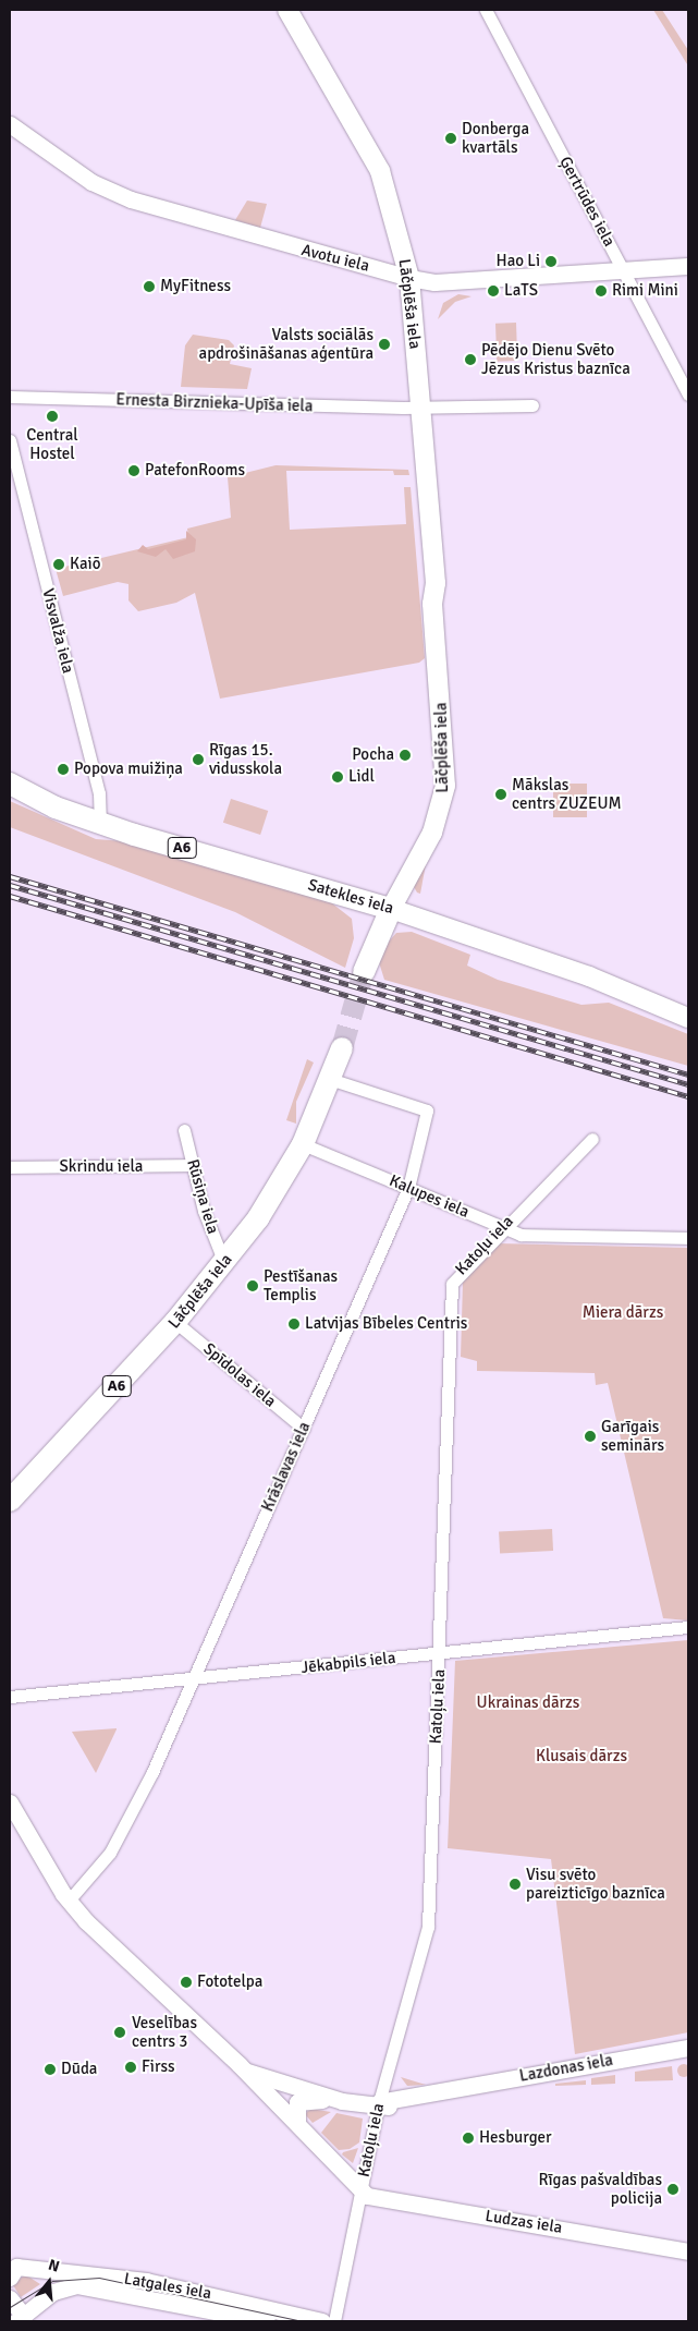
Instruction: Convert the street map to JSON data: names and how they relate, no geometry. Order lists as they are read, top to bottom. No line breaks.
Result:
{"streets":{"highway":["Lāčplēša iela","A6","Satekles iela"],"street":["Ģertrūdes iela","Avotu iela","Ernesta Birznieka-Upīša iela","Visvalža iela","Skrindu iela","Rūsiņa iela","Kalupes iela","Katoļu iela","Spīdolas iela","Krāslavas iela","Jēkabpils iela","Lazdonas iela","Ludzas iela","Latgales iela"]},"crossings":[["Ģertrūdes iela","Avotu iela"],["Avotu iela","Lāčplēša iela"],["Lāčplēša iela","Ernesta Birznieka-Upīša iela"],["Lāčplēša iela","Satekles iela"],["Lāčplēša iela","Rūsiņa iela"],["Lāčplēša iela","Kalupes iela"],["Lāčplēša iela","Spīdolas iela"],["Lāčplēša iela","Krāslavas iela"],["Visvalža iela","Satekles iela"],["Skrindu iela","Rūsiņa iela"],["Kalupes iela","Katoļu iela"],["Kalupes iela","Krāslavas iela"],["Katoļu iela","Jēkabpils iela"],["Katoļu iela","Lazdonas iela"],["Katoļu iela","Ludzas iela"],["Spīdolas iela","Krāslavas iela"],["Krāslavas iela","Jēkabpils iela"]],"parks":["Miera dārzs","Ukrainas dārzs","Klusais dārzs"],"places":["Donberga kvartāls","Hao Li","MyFitness","LaTS","Rimi Mini","Valsts sociālās apdrošināšanas aģentūra","Pēdējo Dienu Svēto Jēzus Kristus baznīca","Central Hostel","PatefonRooms","Kaiō","Pocha","Rīgas 15. vidusskola","Popova muižiņa","Lidl","Mākslas centrs ZUZEUM","Pestīšanas Templis","Latvijas Bībeles Centris","Garīgais seminārs","Visu svēto pareizticīgo baznīca","Fototelpa","Veselības centrs 3","Firss","Dūda","Hesburger","Rīgas pašvaldības policija"],"north":"top"}
